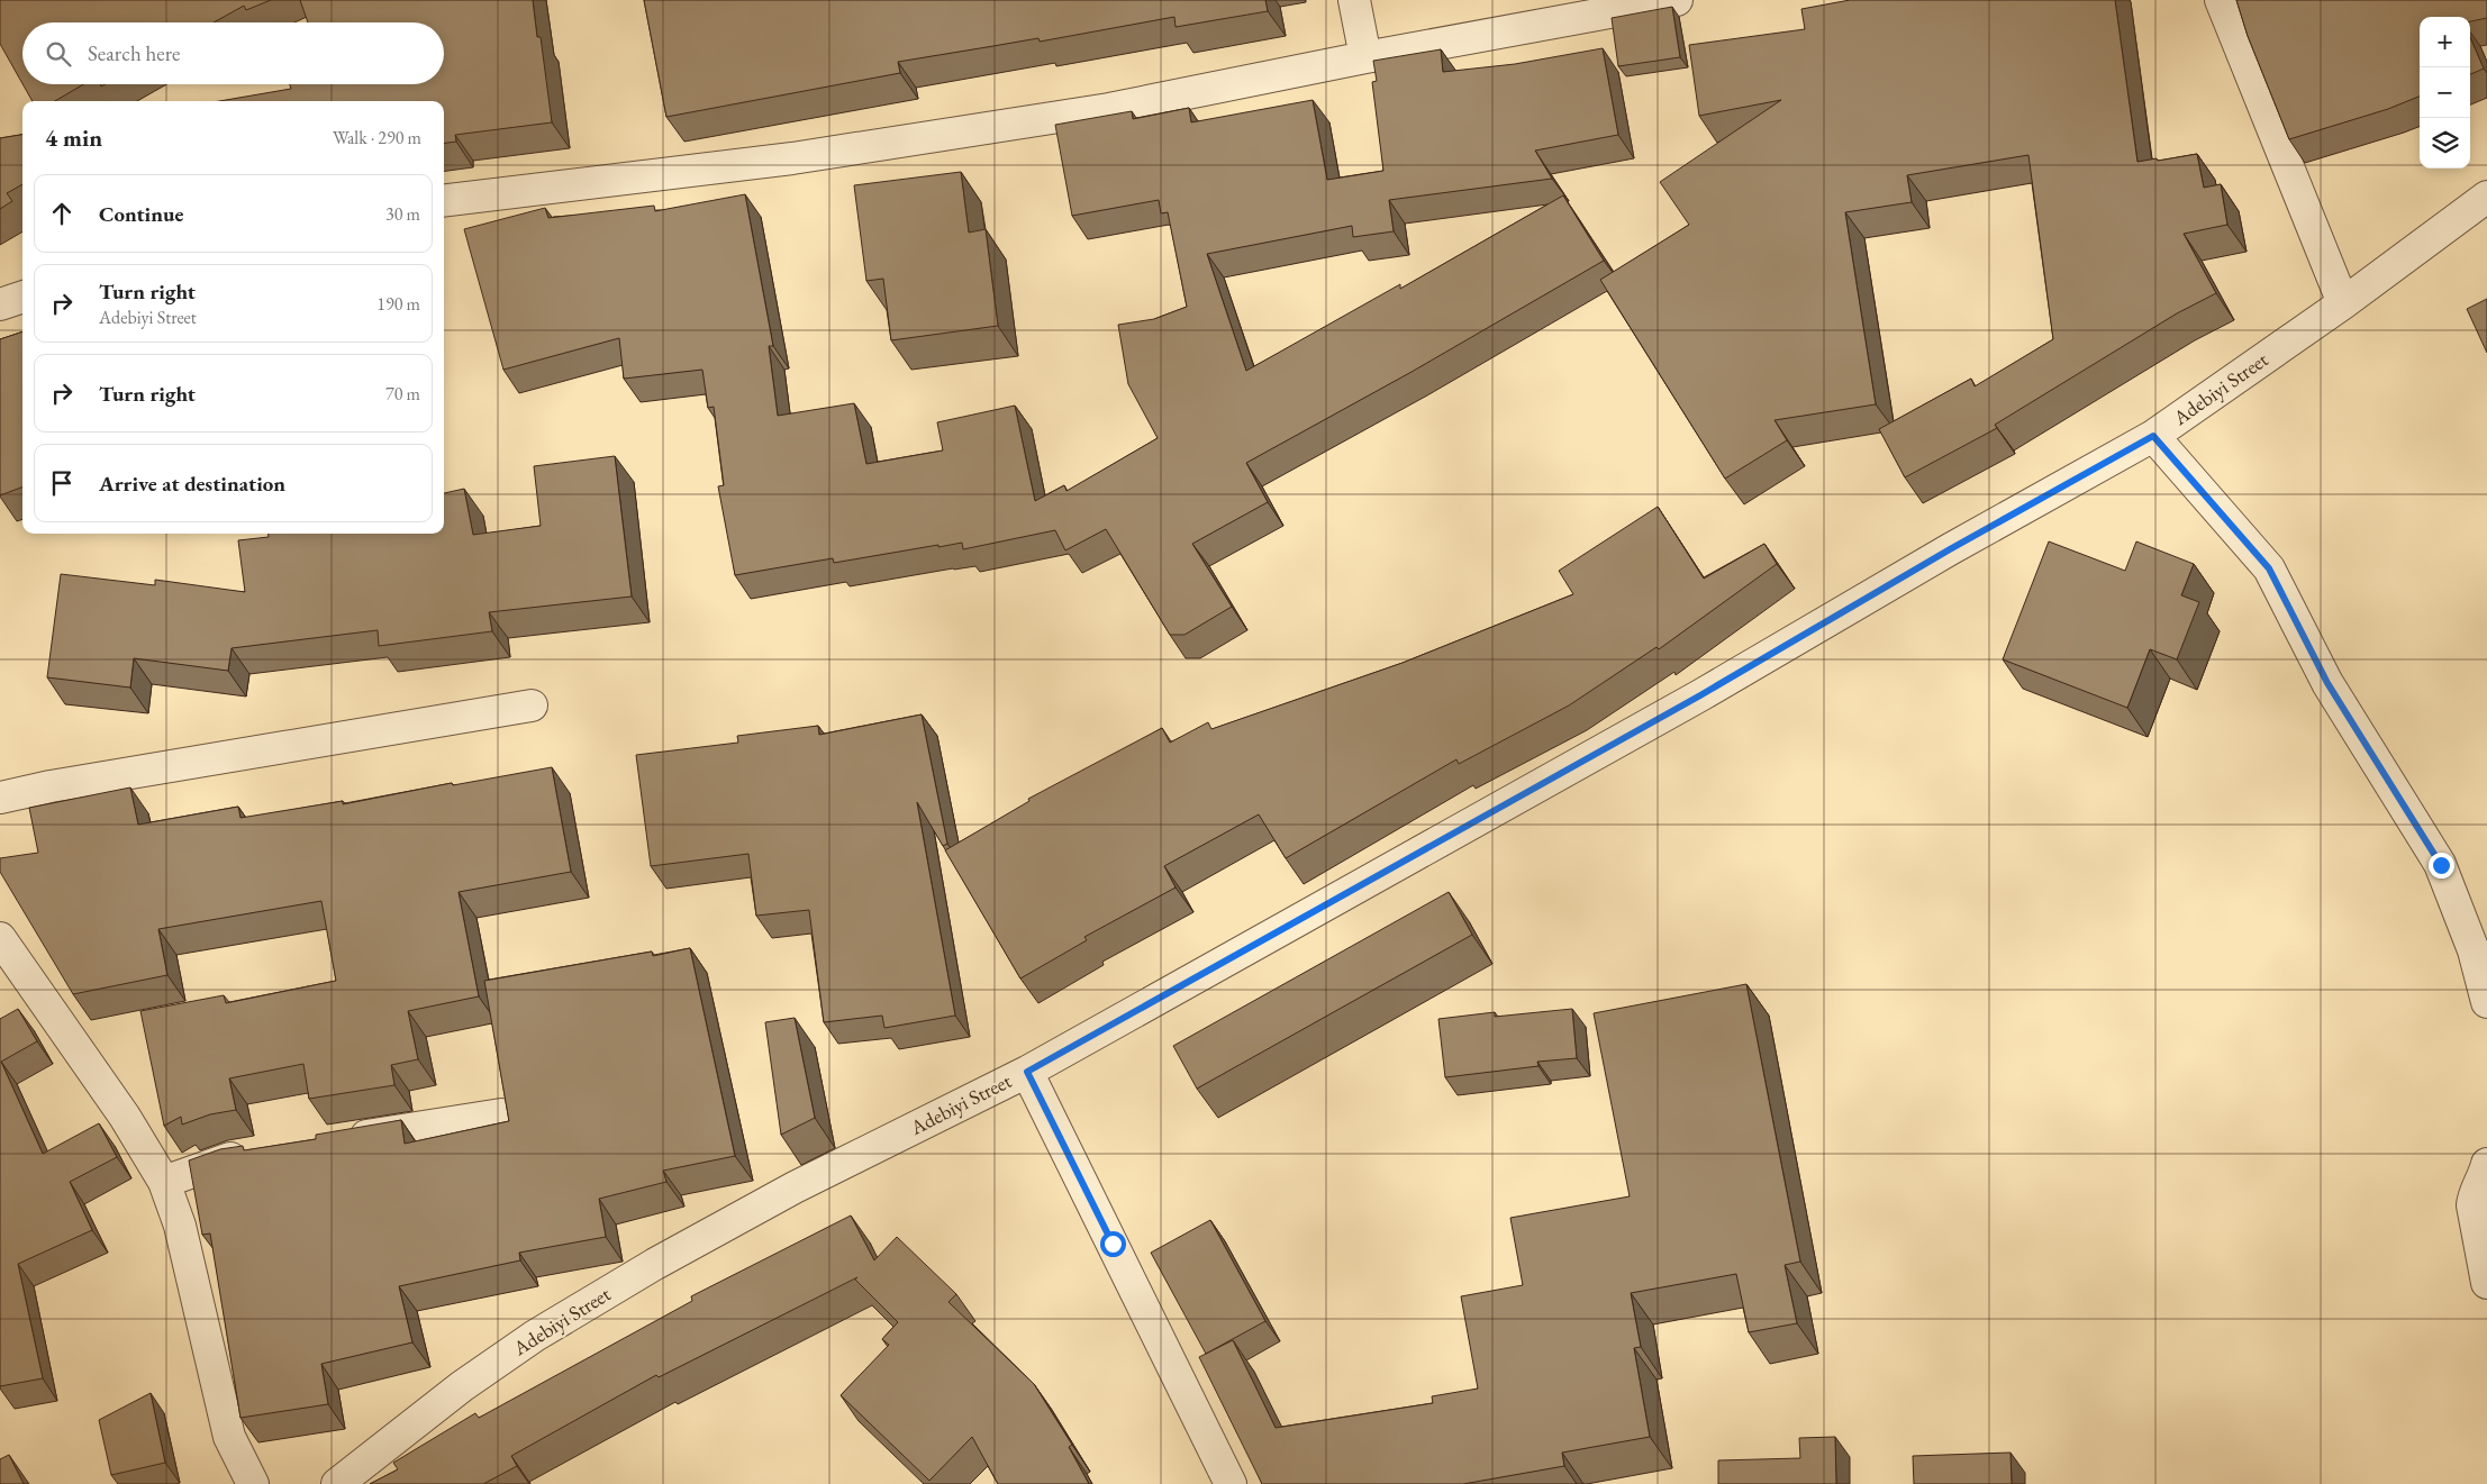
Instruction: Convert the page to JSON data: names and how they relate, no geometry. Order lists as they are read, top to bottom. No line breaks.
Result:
{"streets":{"street":["Adebiyi Street"]},"page":{"map_buttons":["+","−"],"search":"Search here","heading":["4 min","Walk · 290 m"],"list":[["Continue","30 m"],["Turn right","Adebiyi Street","190 m"],["Turn right","70 m"],"Arrive at destination"]}}
